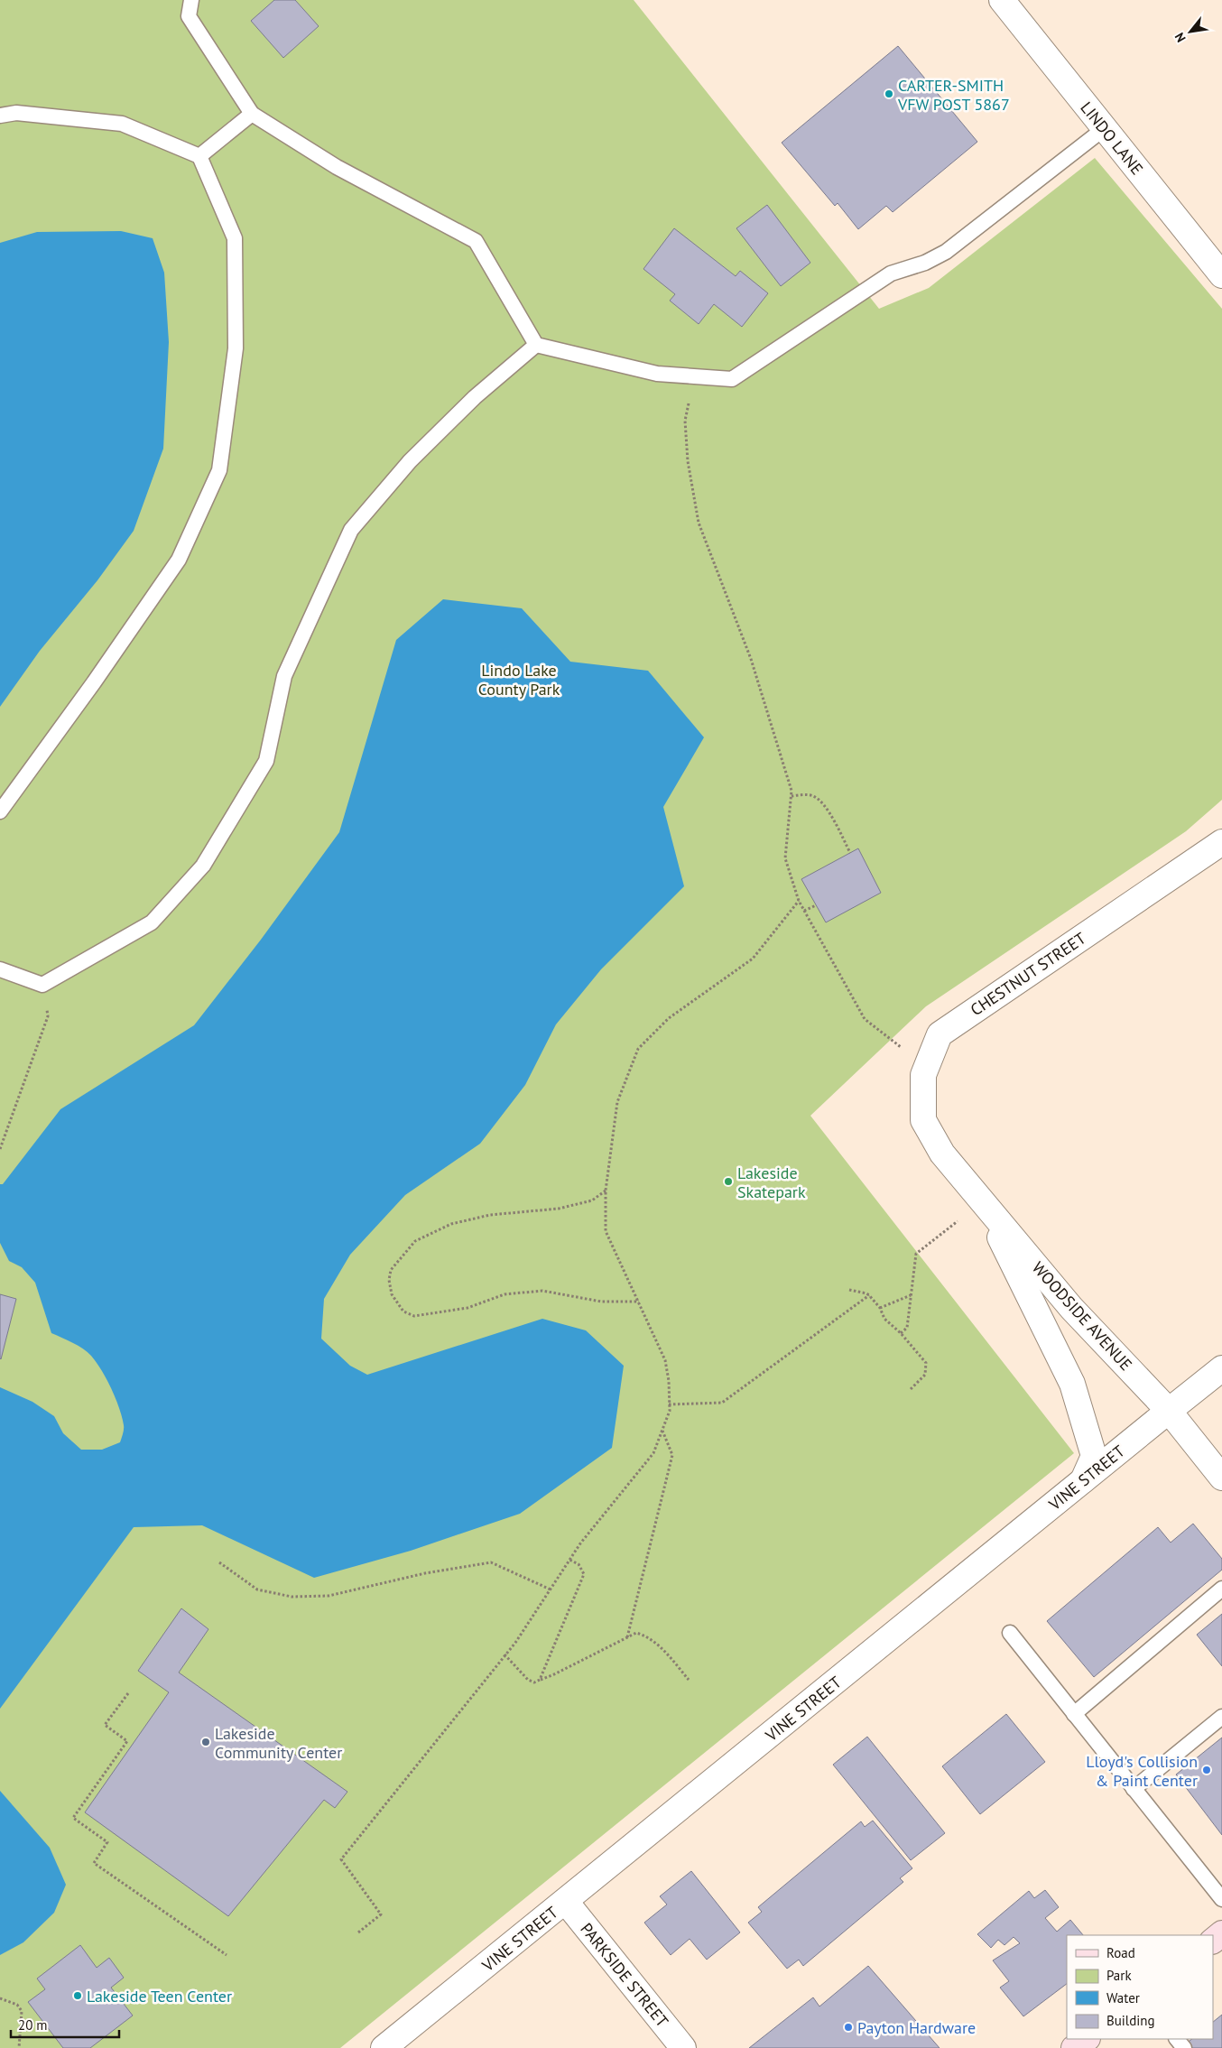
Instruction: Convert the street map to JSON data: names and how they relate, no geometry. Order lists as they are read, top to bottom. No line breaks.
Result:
{"streets":{"street":["LINDO LANE","CHESTNUT STREET","WOODSIDE AVENUE","VINE STREET","PARKSIDE STREET"]},"crossings":[["CHESTNUT STREET","WOODSIDE AVENUE"],["WOODSIDE AVENUE","VINE STREET"],["VINE STREET","PARKSIDE STREET"]],"parks":["Lindo Lake County Park"],"places":["CARTER-SMITH VFW POST 5867","Lakeside Skatepark","Lakeside Community Center","Lloyd's Collision & Paint Center","Lakeside Teen Center","Payton Hardware"],"legend":["Road","Park","Water","Building"],"scale_bar":"20 m","north":"bottom left"}
